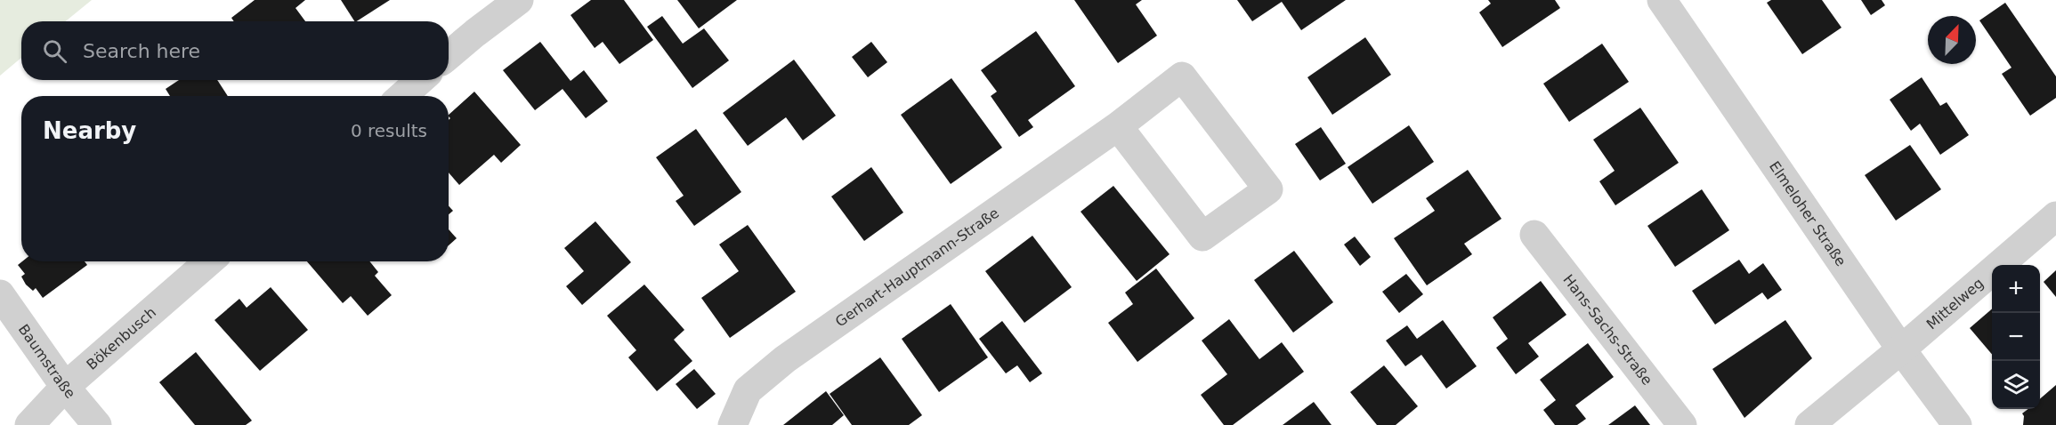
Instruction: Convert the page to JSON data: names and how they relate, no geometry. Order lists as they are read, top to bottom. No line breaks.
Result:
{"streets":{"street":["Elmeloher Straße","Gerhart-Hauptmann-Straße","Mittelweg","Hans-Sachs-Straße","Bökenbusch","Baumstraße"]},"crossings":[["Elmeloher Straße","Mittelweg"],["Bökenbusch","Baumstraße"]],"north":"top right","page":{"search":"Search here","heading":["Nearby","0 results"],"map_buttons":["+","−"]}}
